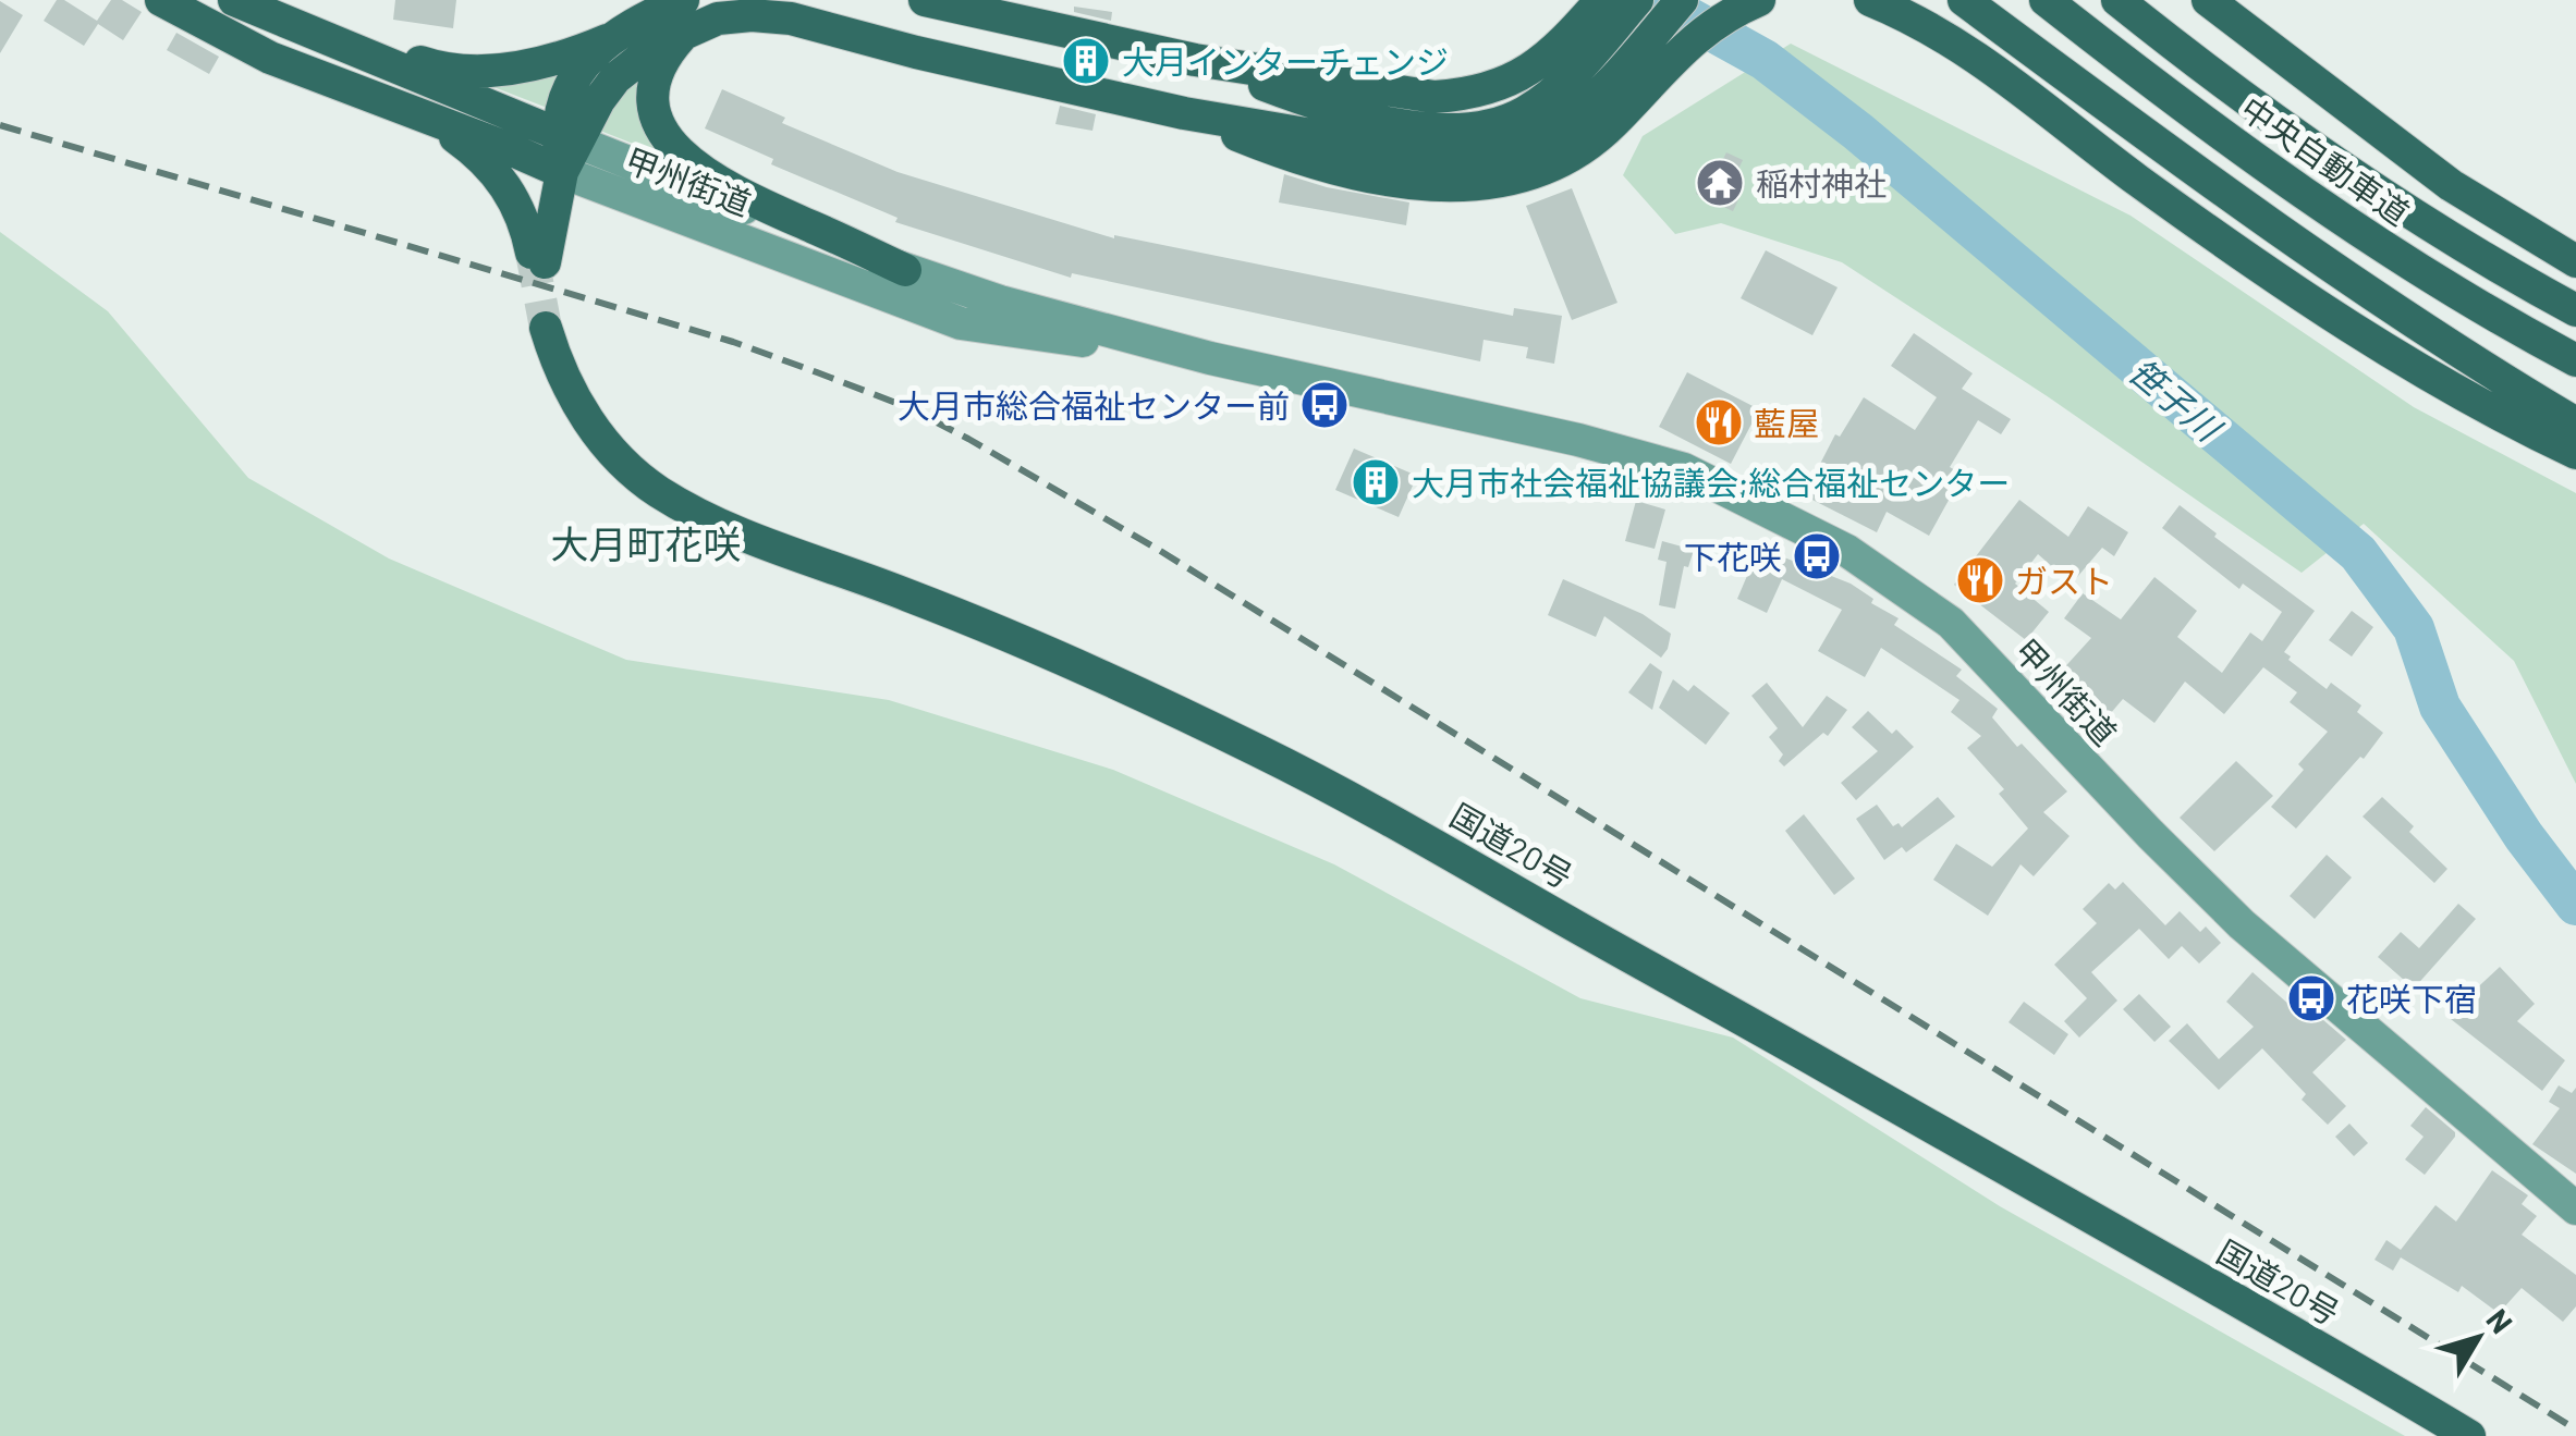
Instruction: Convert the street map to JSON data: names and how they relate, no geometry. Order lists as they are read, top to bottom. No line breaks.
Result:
{"streets":{"highway":["中央自動車道","甲州街道","国道20号"]},"districts":["大月町花咲"],"water":["笹子川"],"places":{"building":["大月インターチェンジ","大月市社会福祉協議会;総合福祉センター"],"temple":["稲村神社"],"bus stop":["大月市総合福祉センター前","下花咲","花咲下宿"],"restaurant":["藍屋","ガスト"]},"north":"top right"}
